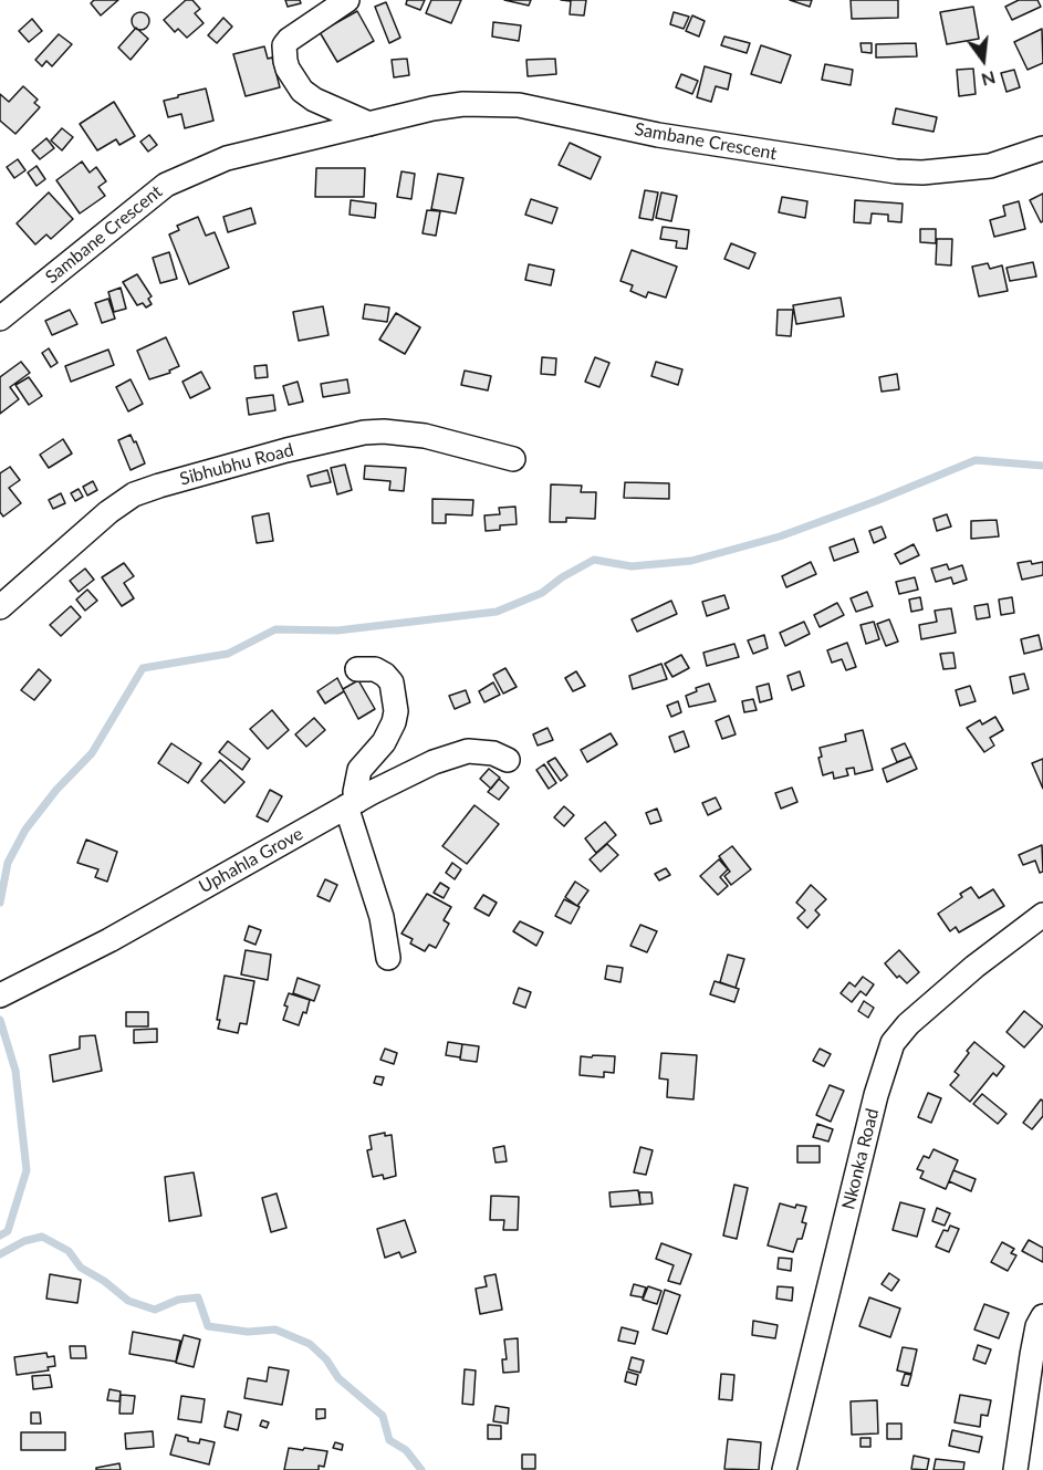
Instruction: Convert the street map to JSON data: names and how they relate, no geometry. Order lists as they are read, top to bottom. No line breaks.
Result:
{"streets":{"street":["Sambane Crescent","Sibhubhu Road","Uphahla Grove","Nkonka Road"]},"north":"bottom"}
